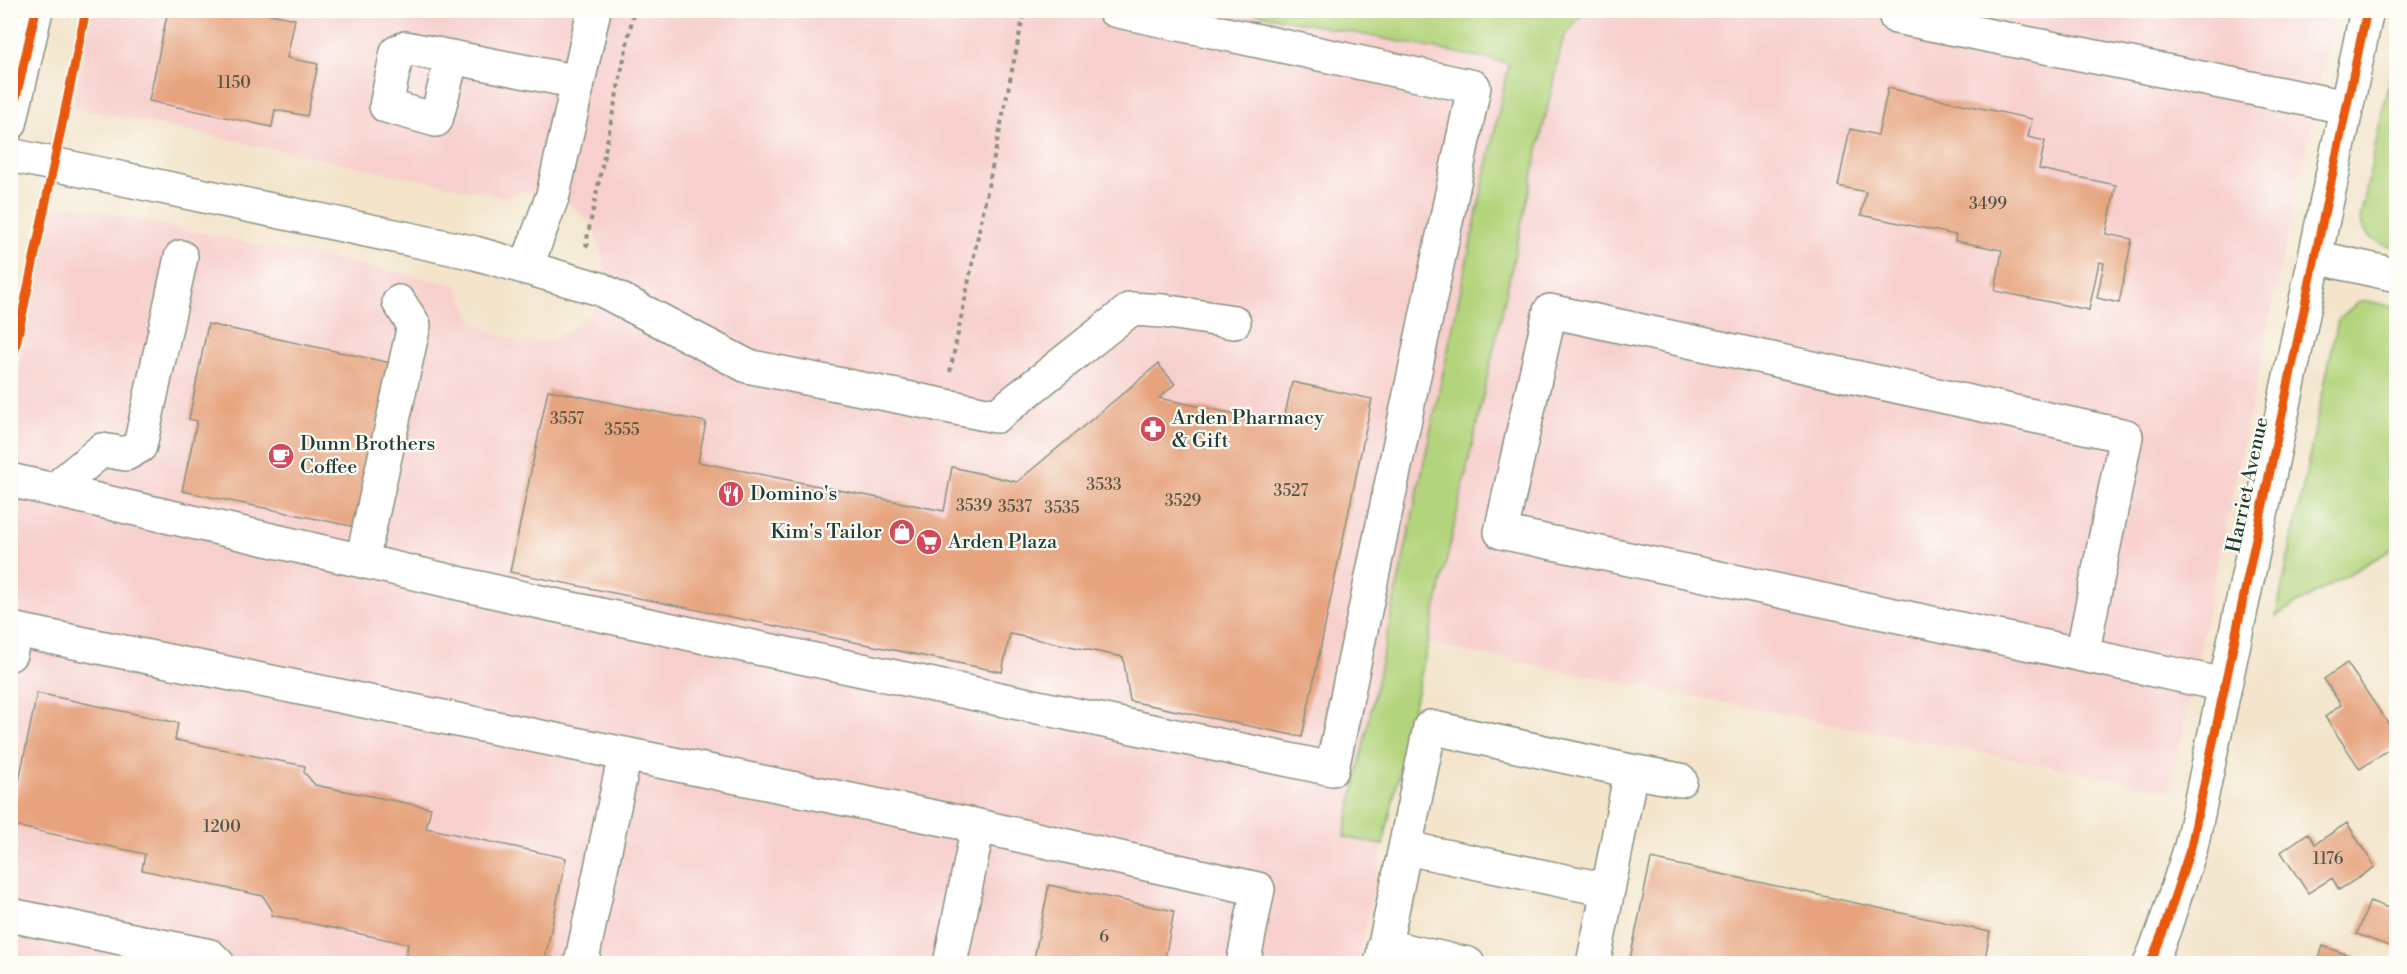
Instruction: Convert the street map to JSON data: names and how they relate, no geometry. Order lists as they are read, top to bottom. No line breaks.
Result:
{"streets":{"street":["Harriet Avenue"]},"places":{"pharmacy":["Arden Pharmacy & Gift"],"cafe":["Dunn Brothers Coffee"],"restaurant":["Domino's"],"shop":["Kim's Tailor"],"supermarket":["Arden Plaza"]},"house_numbers":["1150","3499","3557","3555","3533","3527","3529","3539","3537","3535","1200","1176","6"]}
